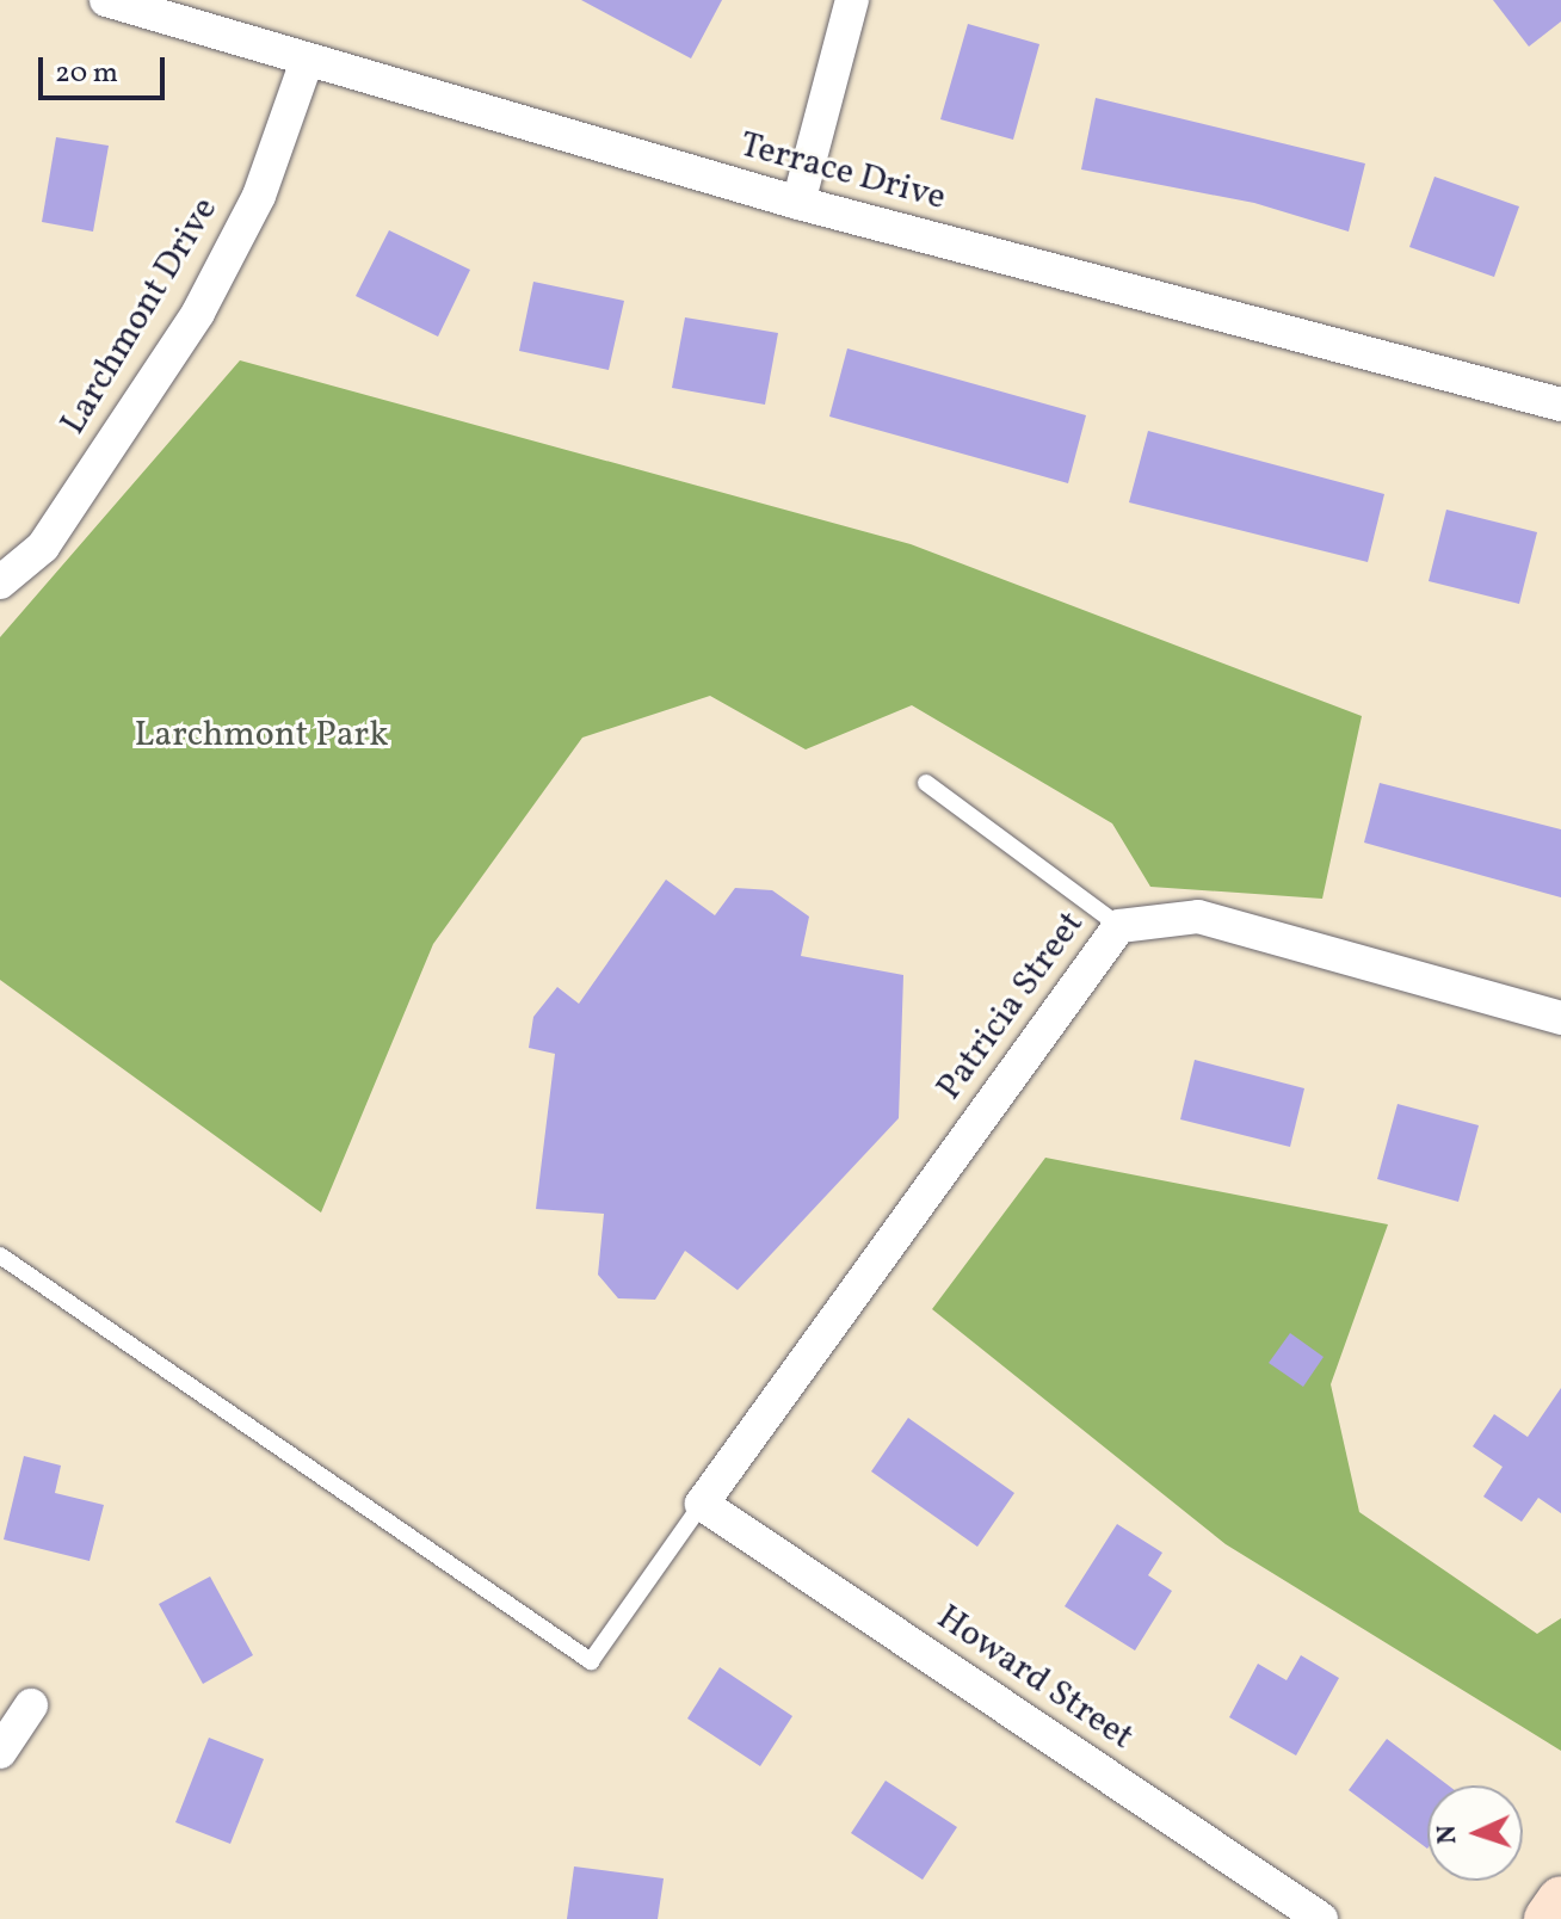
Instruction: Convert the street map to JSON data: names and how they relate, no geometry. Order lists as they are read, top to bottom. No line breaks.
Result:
{"streets":{"street":["Terrace Drive","Larchmont Drive","Patricia Street","Howard Street"]},"crossings":[["Terrace Drive","Larchmont Drive"],["Patricia Street","Howard Street"]],"parks":["Larchmont Park"],"scale_bar":"20 m","north":"left"}
